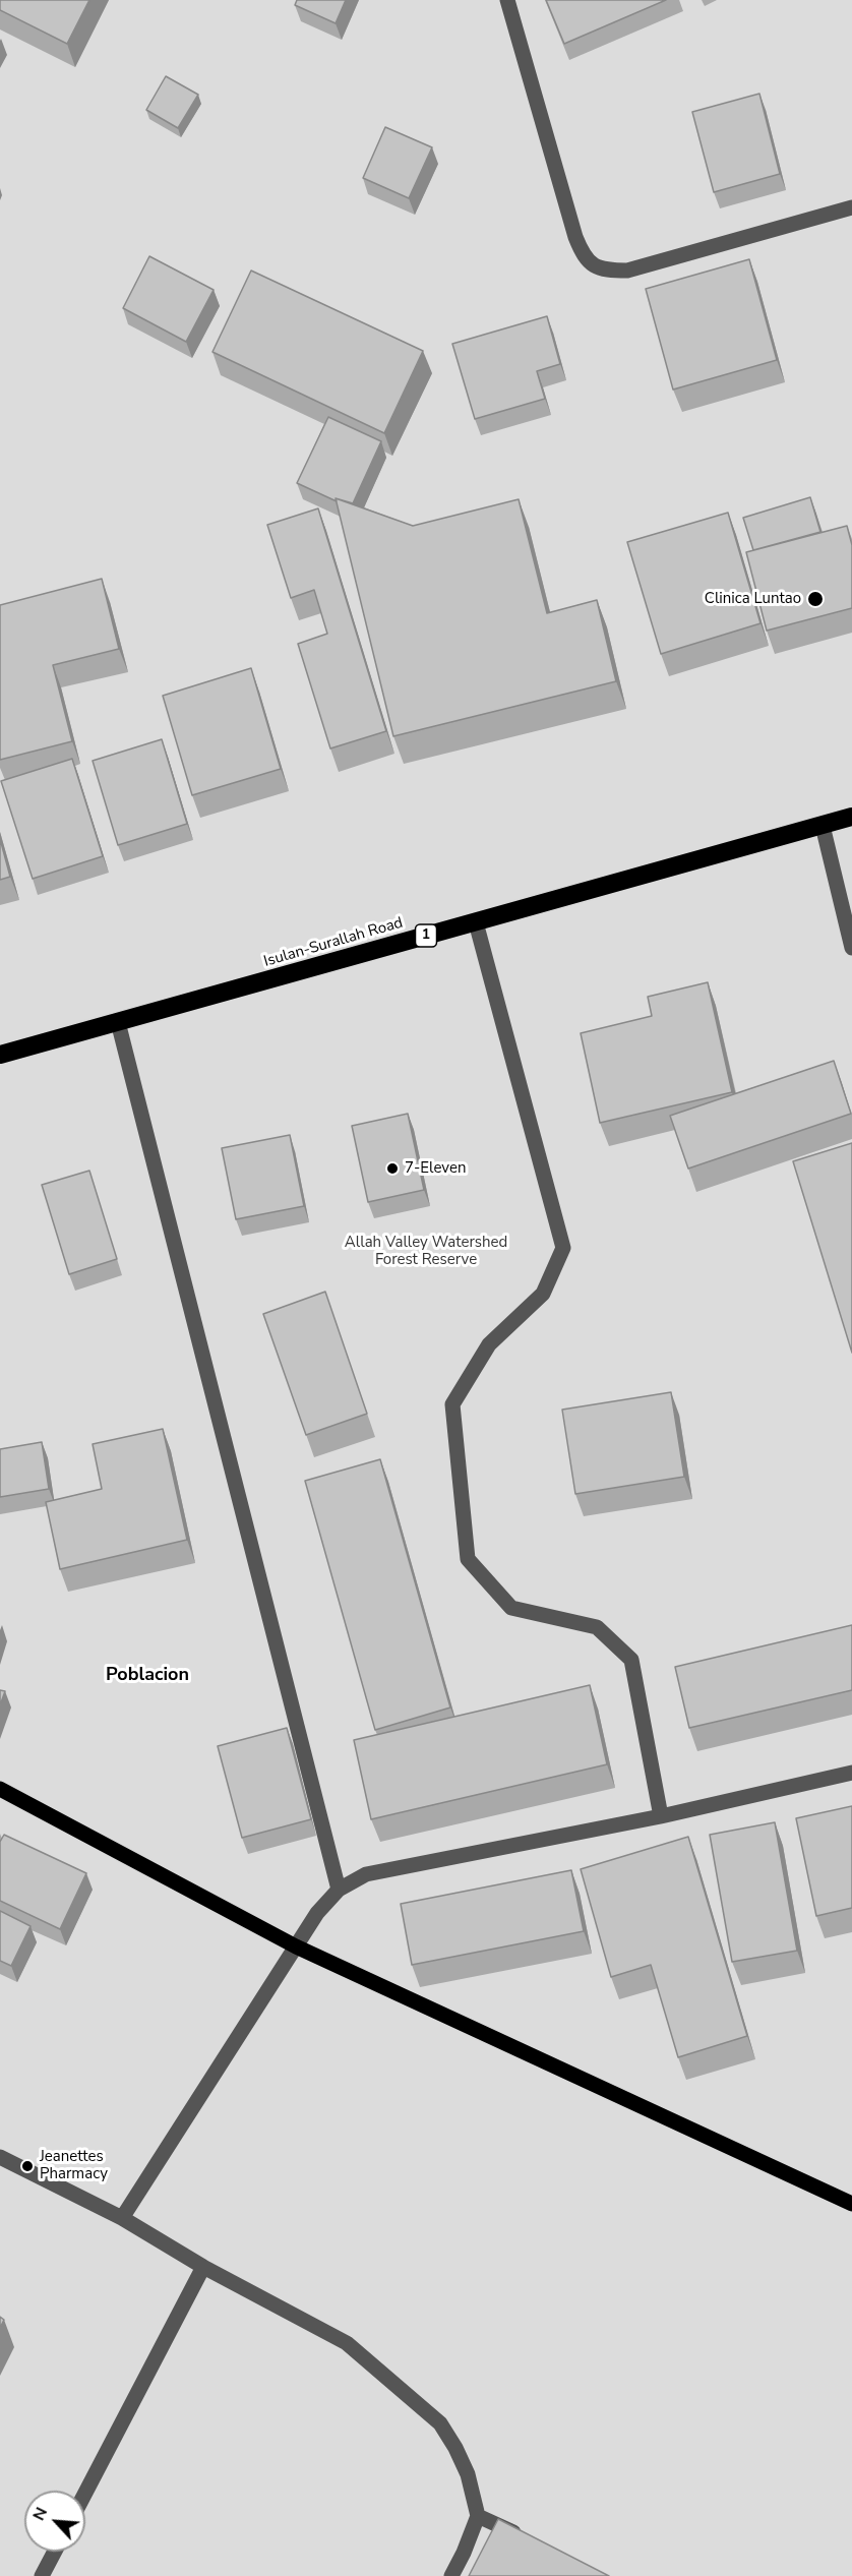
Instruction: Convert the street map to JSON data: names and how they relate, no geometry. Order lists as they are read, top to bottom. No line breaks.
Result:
{"streets":{"highway":["1","Isulan-Surallah Road"]},"districts":["Poblacion"],"parks":["Allah Valley Watershed Forest Reserve"],"places":["Clinica Luntao","7-Eleven","Jeanettes Pharmacy"],"north":"top left"}
